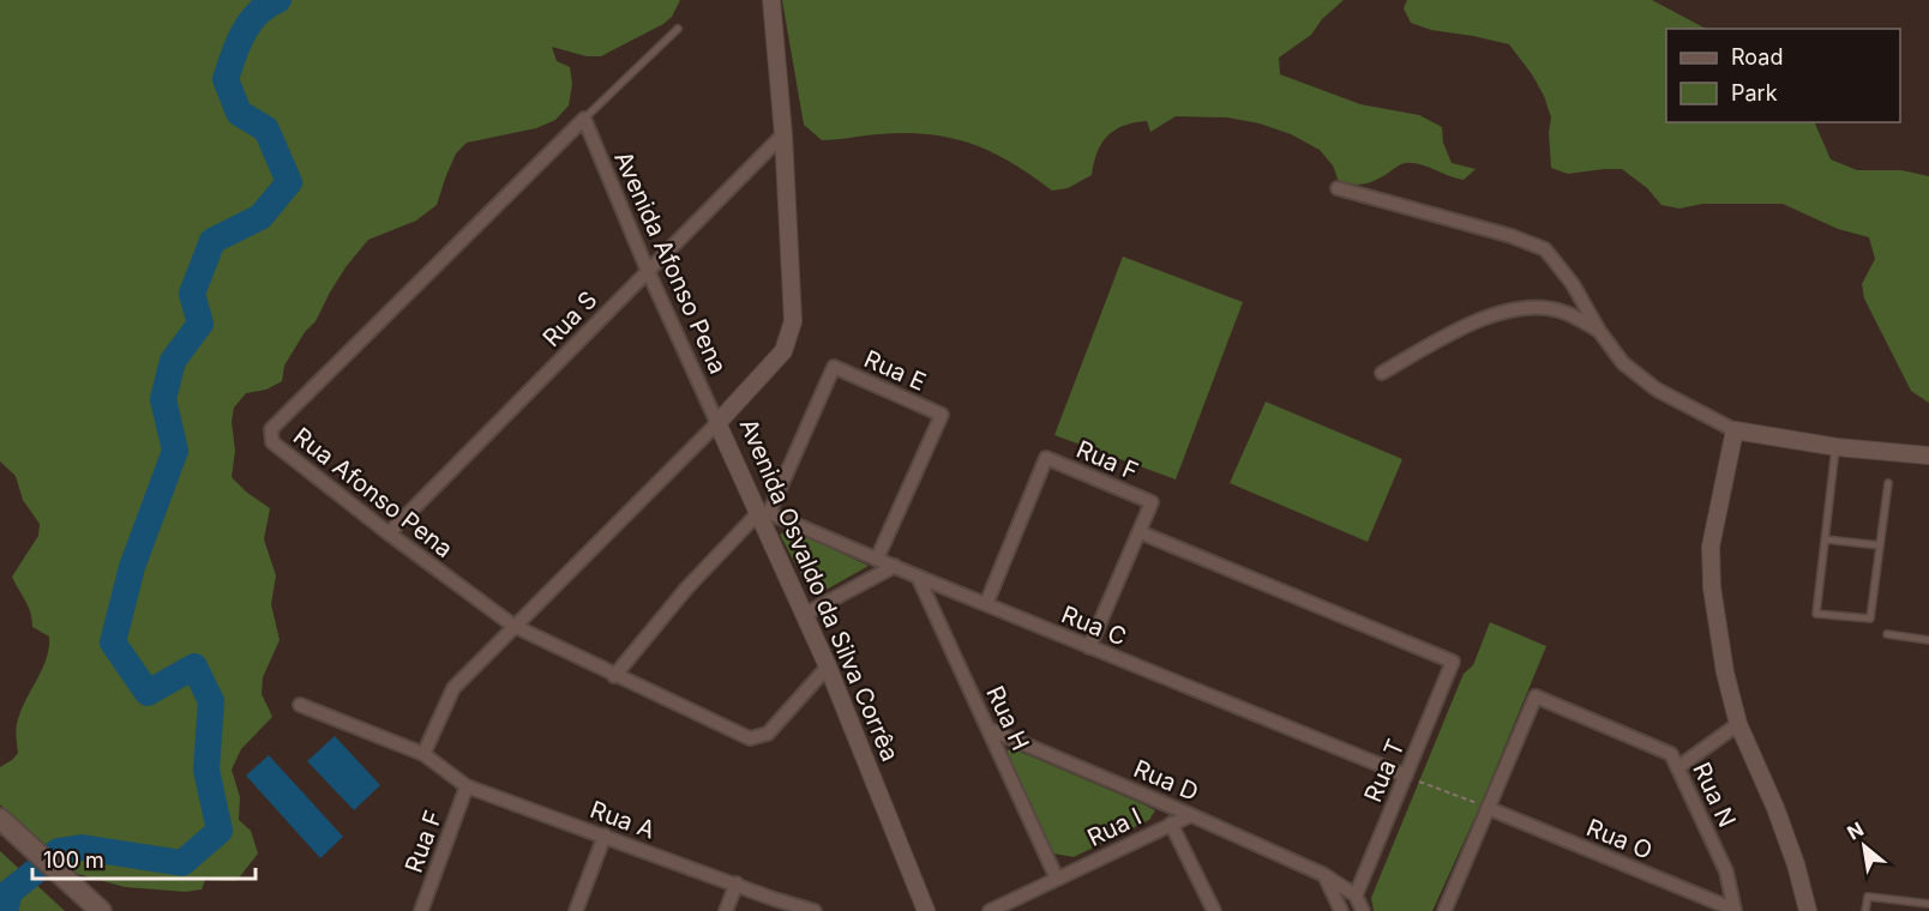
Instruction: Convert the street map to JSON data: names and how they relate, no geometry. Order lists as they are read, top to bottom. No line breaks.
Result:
{"streets":{"street":["Avenida Afonso Pena","Rua S","Rua E","Rua F","Rua Afonso Pena","Avenida Osvaldo da Silva Corrêa","Rua C","Rua H","Rua T","Rua D","Rua N","Rua A","Rua I","Rua O"]},"crossings":[["Avenida Afonso Pena","Rua S"],["Avenida Afonso Pena","Rua Afonso Pena"],["Avenida Afonso Pena","Avenida Osvaldo da Silva Corrêa"],["Rua S","Rua Afonso Pena"],["Rua S","Avenida Osvaldo da Silva Corrêa"],["Rua E","Avenida Osvaldo da Silva Corrêa"],["Rua E","Rua C"],["Rua F","Rua C"],["Rua F","Rua T"],["Rua F","Rua A"],["Rua Afonso Pena","Avenida Osvaldo da Silva Corrêa"],["Avenida Osvaldo da Silva Corrêa","Rua C"],["Rua C","Rua H"],["Rua C","Rua T"],["Rua H","Rua D"],["Rua H","Rua I"],["Rua T","Rua D"],["Rua N","Rua O"]],"legend":["Road","Park"],"scale_bar":"100 m","north":"top left"}
